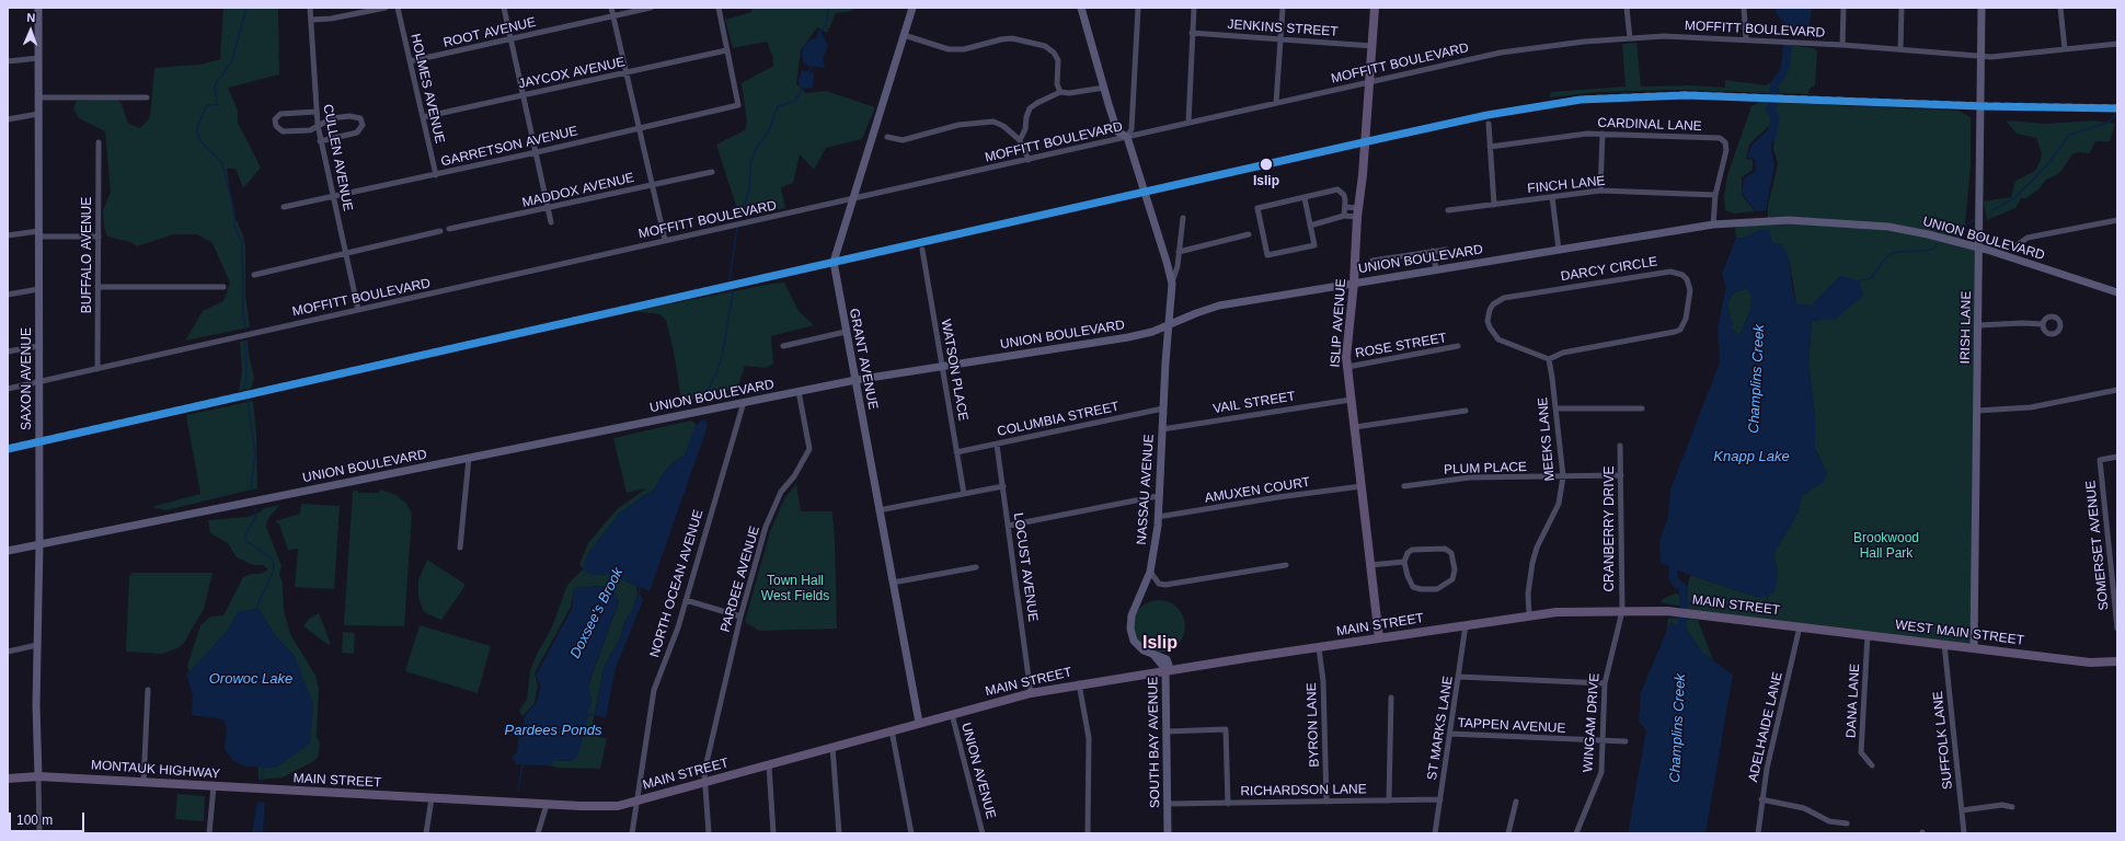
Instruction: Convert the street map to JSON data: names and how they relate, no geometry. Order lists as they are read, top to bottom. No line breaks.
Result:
{"streets":{"main road":["ISLIP AVENUE","MAIN STREET","WEST MAIN STREET","MONTAUK HIGHWAY"],"street":["JENKINS STREET","MOFFITT BOULEVARD","ROOT AVENUE","JAYCOX AVENUE","HOLMES AVENUE","CARDINAL LANE","GARRETSON AVENUE","CULLEN AVENUE","FINCH LANE","MADDOX AVENUE","UNION BOULEVARD","BUFFALO AVENUE","DARCY CIRCLE","IRISH LANE","ROSE STREET","GRANT AVENUE","WATSON PLACE","SAXON AVENUE","VAIL STREET","COLUMBIA STREET","MEEKS LANE","PLUM PLACE","NASSAU AVENUE","AMUXEN COURT","CRANBERRY DRIVE","SOMERSET AVENUE","LOCUST AVENUE","PARDEE AVENUE","NORTH OCEAN AVENUE","DANA LANE","WINGAM DRIVE","BYRON LANE","TAPPEN AVENUE","ADELHAIDE LANE","ST MARKS LANE","SUFFOLK LANE","SOUTH BAY AVENUE","UNION AVENUE","RICHARDSON LANE"]},"crossings":[["JENKINS STREET","ISLIP AVENUE"],["MOFFITT BOULEVARD","CULLEN AVENUE"],["MOFFITT BOULEVARD","BUFFALO AVENUE"],["MOFFITT BOULEVARD","ISLIP AVENUE"],["MOFFITT BOULEVARD","IRISH LANE"],["MOFFITT BOULEVARD","GRANT AVENUE"],["MOFFITT BOULEVARD","SAXON AVENUE"],["MOFFITT BOULEVARD","NASSAU AVENUE"],["ROOT AVENUE","HOLMES AVENUE"],["JAYCOX AVENUE","HOLMES AVENUE"],["JAYCOX AVENUE","GARRETSON AVENUE"],["HOLMES AVENUE","GARRETSON AVENUE"],["CARDINAL LANE","FINCH LANE"],["CARDINAL LANE","UNION BOULEVARD"],["GARRETSON AVENUE","CULLEN AVENUE"],["UNION BOULEVARD","ISLIP AVENUE"],["UNION BOULEVARD","IRISH LANE"],["UNION BOULEVARD","GRANT AVENUE"],["UNION BOULEVARD","WATSON PLACE"],["UNION BOULEVARD","SAXON AVENUE"],["UNION BOULEVARD","NASSAU AVENUE"],["UNION BOULEVARD","PARDEE AVENUE"],["UNION BOULEVARD","NORTH OCEAN AVENUE"],["DARCY CIRCLE","MEEKS LANE"],["ISLIP AVENUE","ROSE STREET"],["ISLIP AVENUE","VAIL STREET"],["ISLIP AVENUE","AMUXEN COURT"],["ISLIP AVENUE","MAIN STREET"],["IRISH LANE","WEST MAIN STREET"],["GRANT AVENUE","MAIN STREET"],["WATSON PLACE","COLUMBIA STREET"],["SAXON AVENUE","MONTAUK HIGHWAY"],["VAIL STREET","NASSAU AVENUE"],["COLUMBIA STREET","NASSAU AVENUE"],["COLUMBIA STREET","LOCUST AVENUE"],["MEEKS LANE","PLUM PLACE"],["MEEKS LANE","MAIN STREET"],["PLUM PLACE","CRANBERRY DRIVE"],["NASSAU AVENUE","AMUXEN COURT"],["NASSAU AVENUE","SOUTH BAY AVENUE"],["CRANBERRY DRIVE","MAIN STREET"],["CRANBERRY DRIVE","WINGAM DRIVE"],["LOCUST AVENUE","MAIN STREET"],["PARDEE AVENUE","MAIN STREET"],["NORTH OCEAN AVENUE","MAIN STREET"],["MAIN STREET","WEST MAIN STREET"],["MAIN STREET","WINGAM DRIVE"],["MAIN STREET","BYRON LANE"],["MAIN STREET","ADELHAIDE LANE"],["MAIN STREET","ST MARKS LANE"],["MAIN STREET","SOUTH BAY AVENUE"],["MAIN STREET","MONTAUK HIGHWAY"],["MAIN STREET","UNION AVENUE"],["WEST MAIN STREET","DANA LANE"],["WEST MAIN STREET","ADELHAIDE LANE"],["WEST MAIN STREET","SUFFOLK LANE"],["WINGAM DRIVE","TAPPEN AVENUE"],["BYRON LANE","RICHARDSON LANE"],["TAPPEN AVENUE","ST MARKS LANE"],["ST MARKS LANE","RICHARDSON LANE"],["SOUTH BAY AVENUE","RICHARDSON LANE"]],"districts":["Islip"],"water":["Champlins Creek","Knapp Lake","Doxsee's Brook","Orowoc Lake","Pardees Ponds"],"parks":["Brookwood Hall Park","Town Hall West Fields"],"places":["Islip"],"scale_bar":"100 m","north":"top"}
